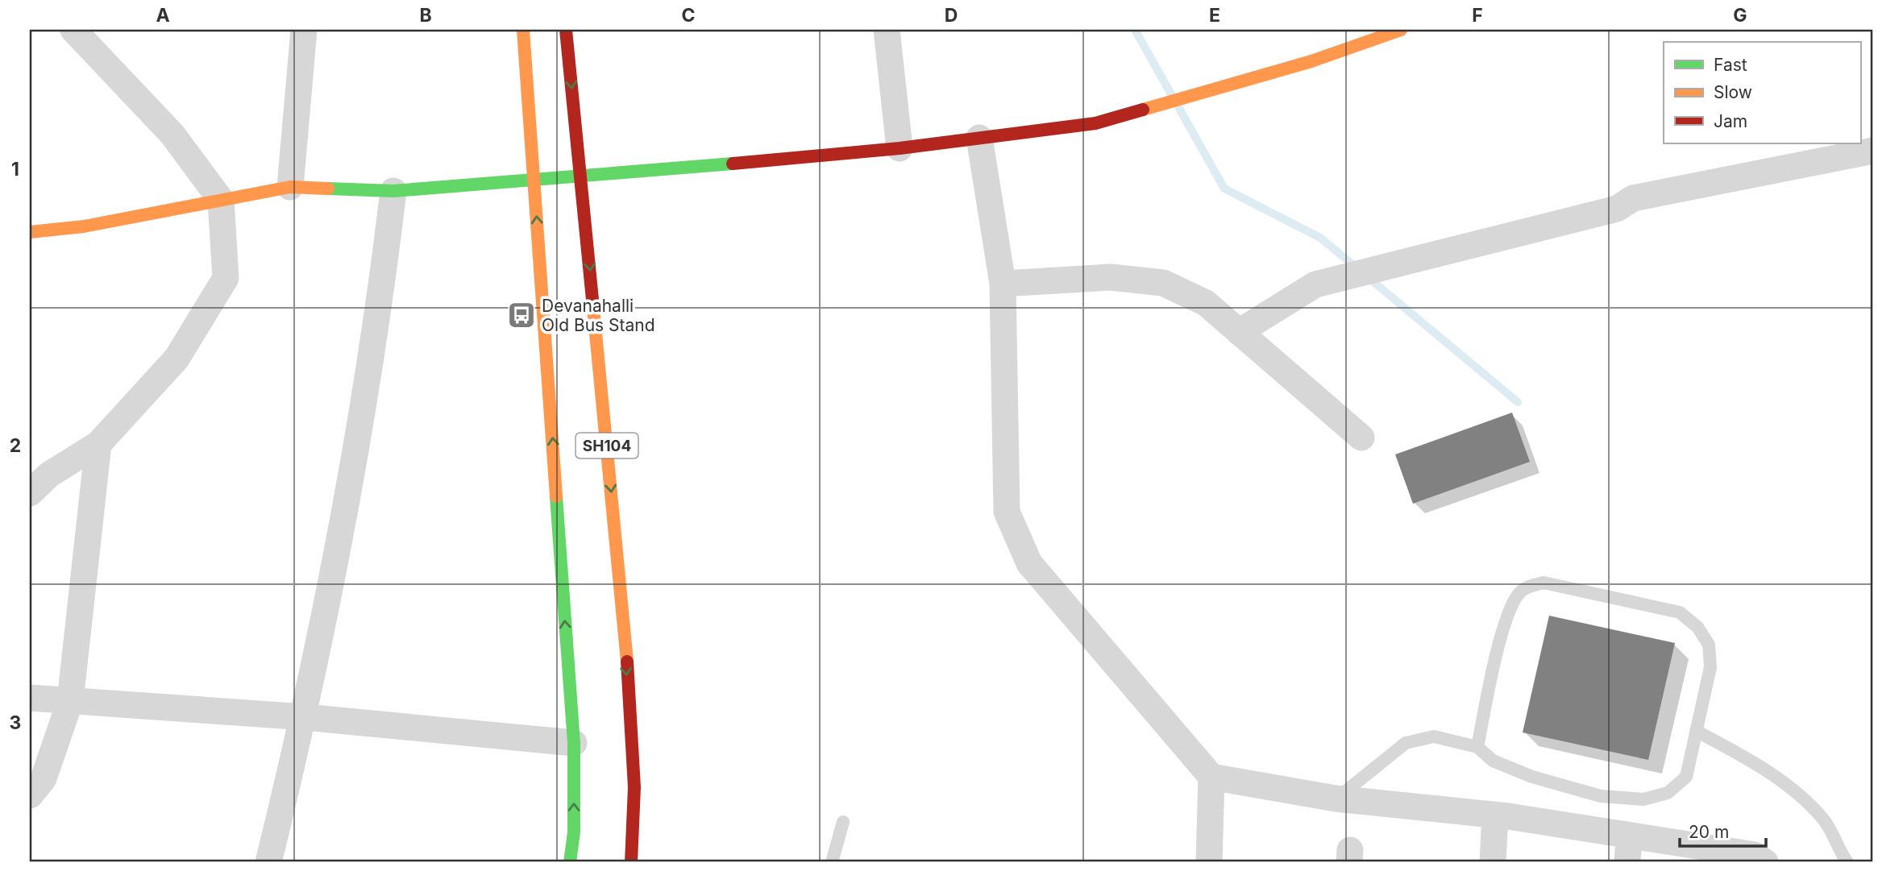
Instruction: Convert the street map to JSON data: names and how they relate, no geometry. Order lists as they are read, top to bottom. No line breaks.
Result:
{"streets":{"main road":["SH104"]},"places":{"bus stop":["Devanahalli Old Bus Stand"]},"legend":["Fast","Slow","Jam"],"scale_bar":"20 m","grid":{"columns":["A","B","C","D","E","F","G"],"rows":["1","2","3"]}}
